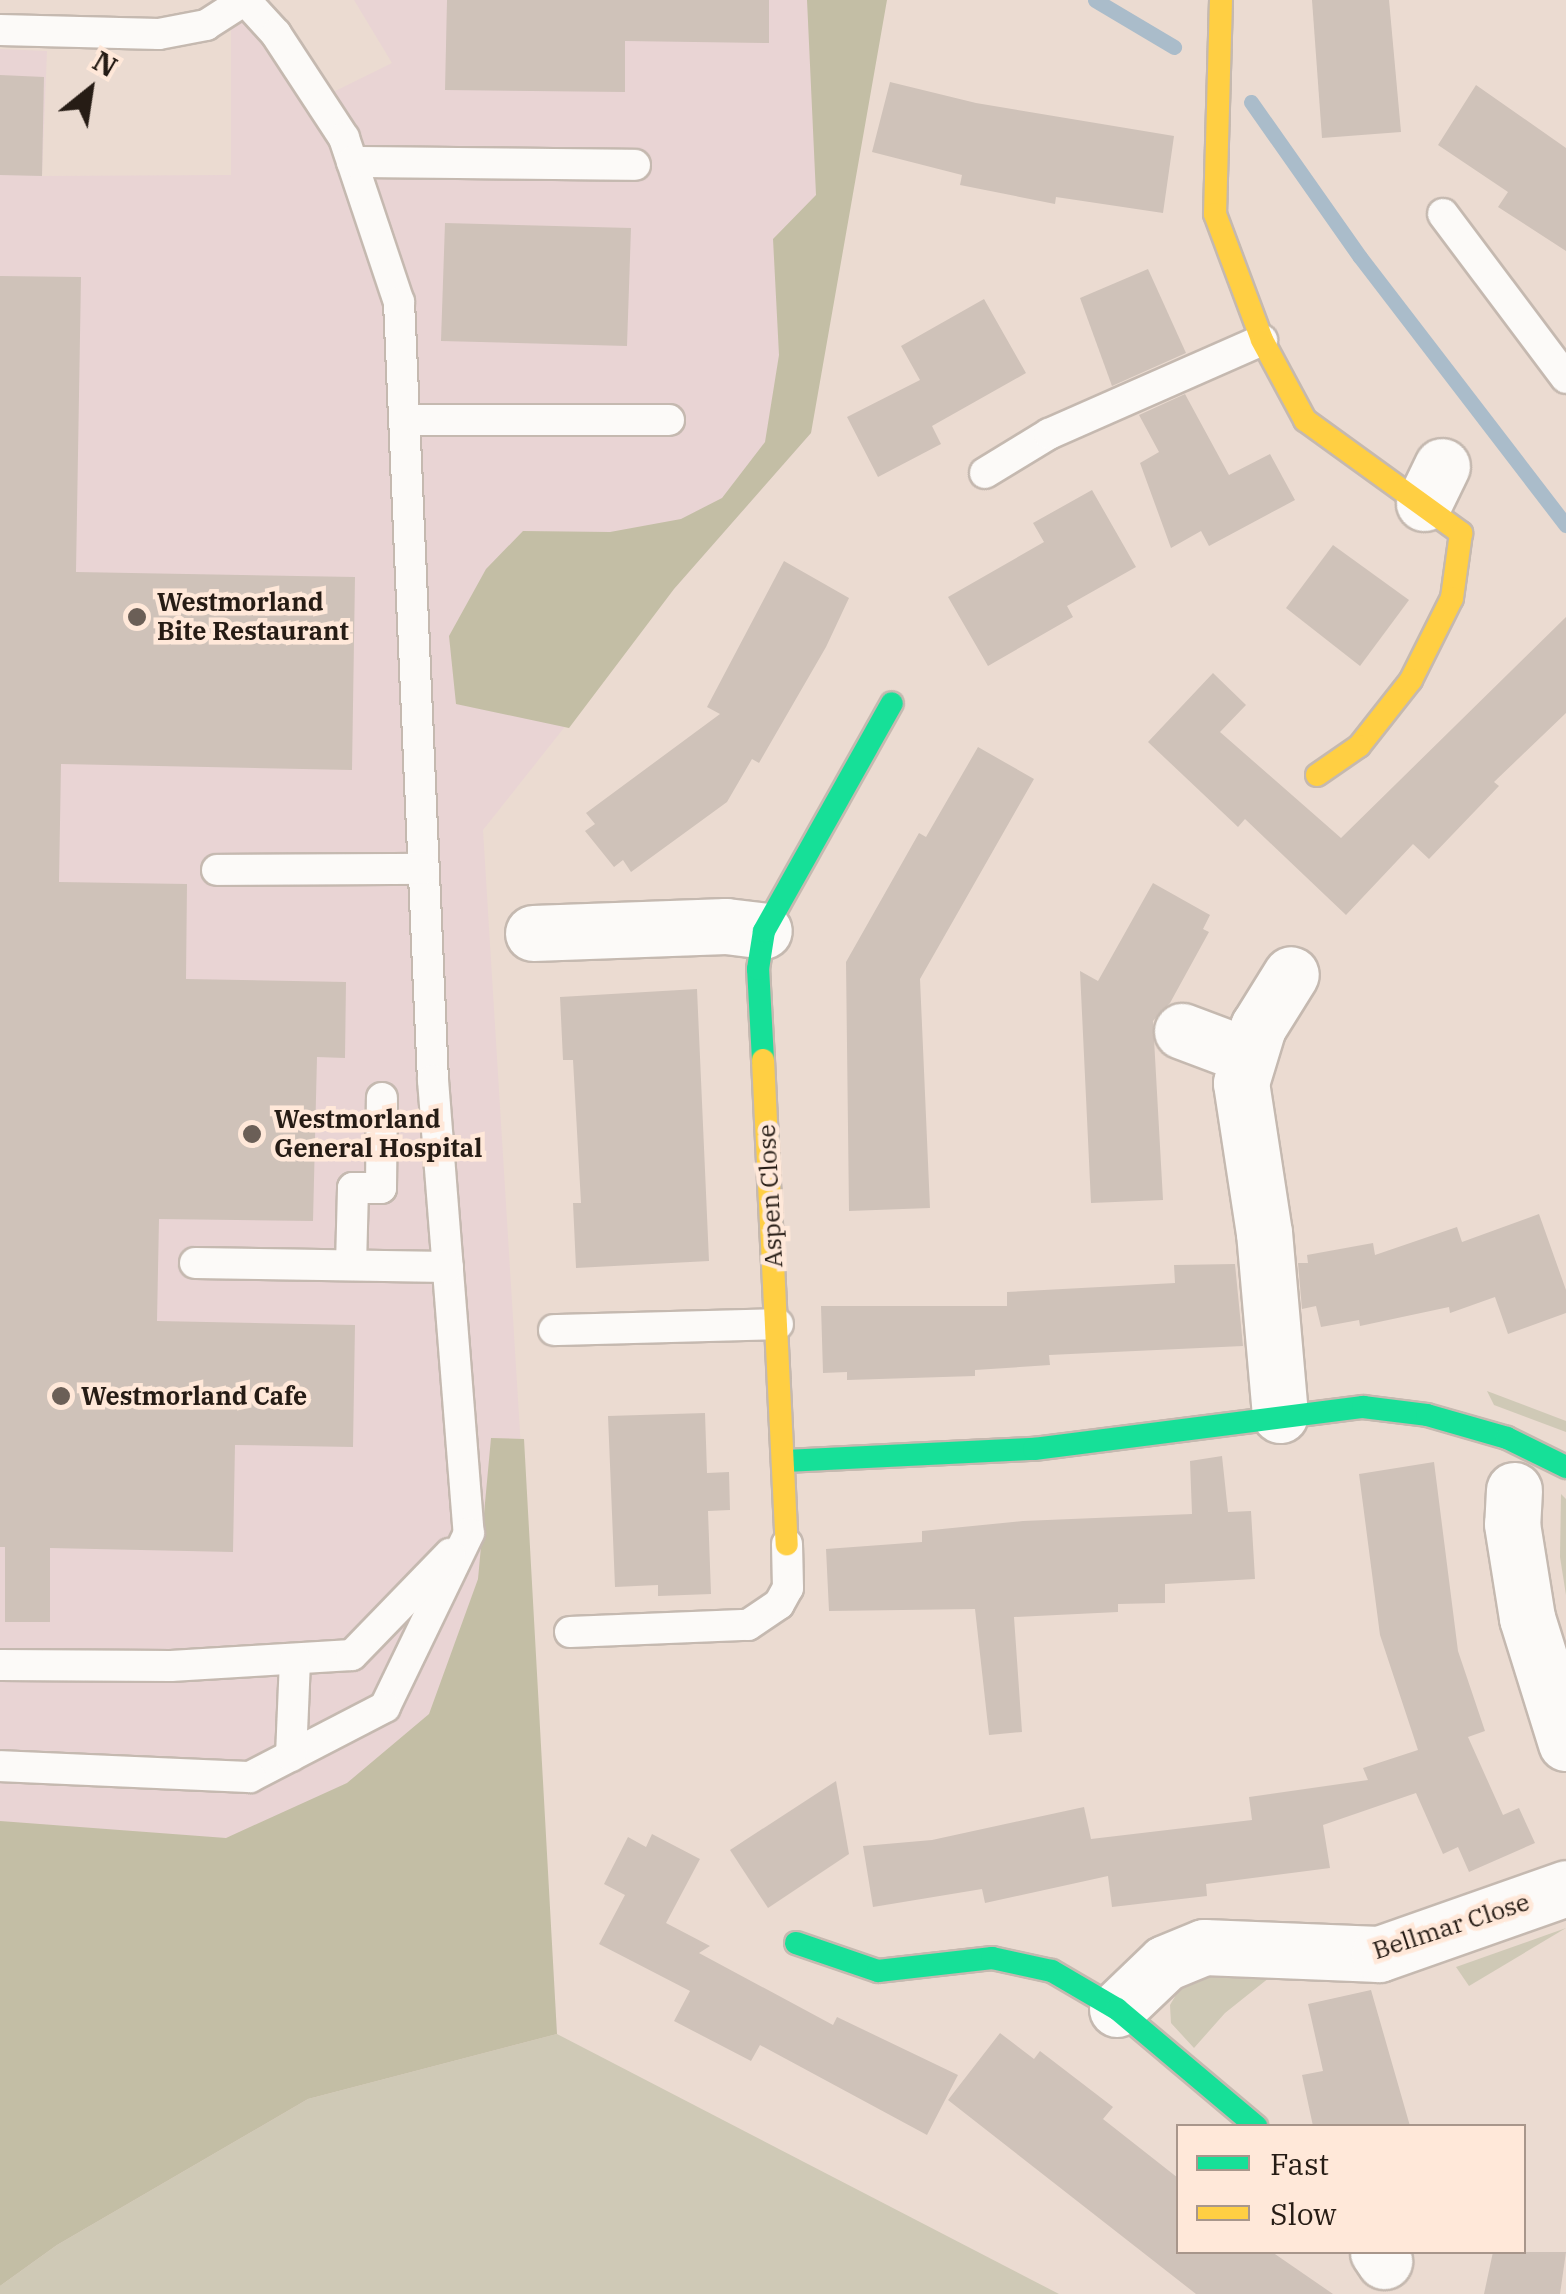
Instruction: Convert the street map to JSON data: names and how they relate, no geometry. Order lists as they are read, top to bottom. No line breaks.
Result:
{"streets":{"street":["Aspen Close","Bellmar Close"]},"places":["Westmorland Bite Restaurant","Westmorland General Hospital","Westmorland Cafe"],"legend":["Fast","Slow"],"north":"top right"}
